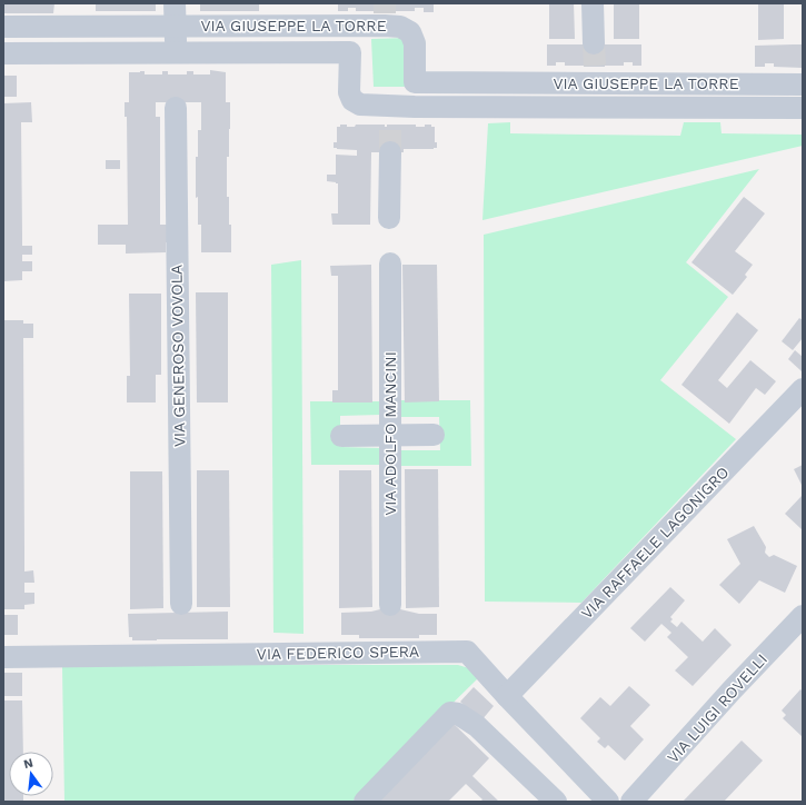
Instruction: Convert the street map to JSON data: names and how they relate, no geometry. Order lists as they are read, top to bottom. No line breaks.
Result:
{"streets":{"street":["VIA GIUSEPPE LA TORRE","VIA GENEROSO VOVOLA","VIA ADOLFO MANCINI","VIA RAFFAELE LAGONIGRO","VIA FEDERICO SPERA","VIA LUIGI ROVELLI"]},"crossings":[["VIA RAFFAELE LAGONIGRO","VIA FEDERICO SPERA"]],"north":"top"}
